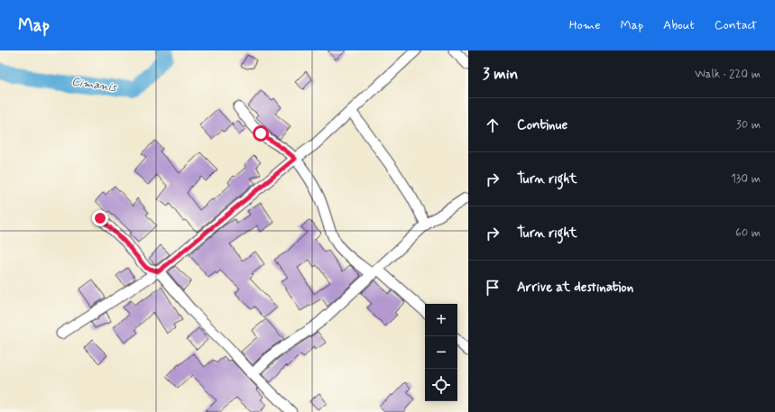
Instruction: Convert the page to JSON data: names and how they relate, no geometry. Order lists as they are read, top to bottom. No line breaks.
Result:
{"water":["Cimanis"],"page":{"header":"Map","nav":["Home","Map","About","Contact"],"heading":["3 min","Walk · 220 m"],"list":[["Continue","30 m"],["Turn right","130 m"],["Turn right","60 m"],"Arrive at destination"],"map_buttons":["+","−"]}}
